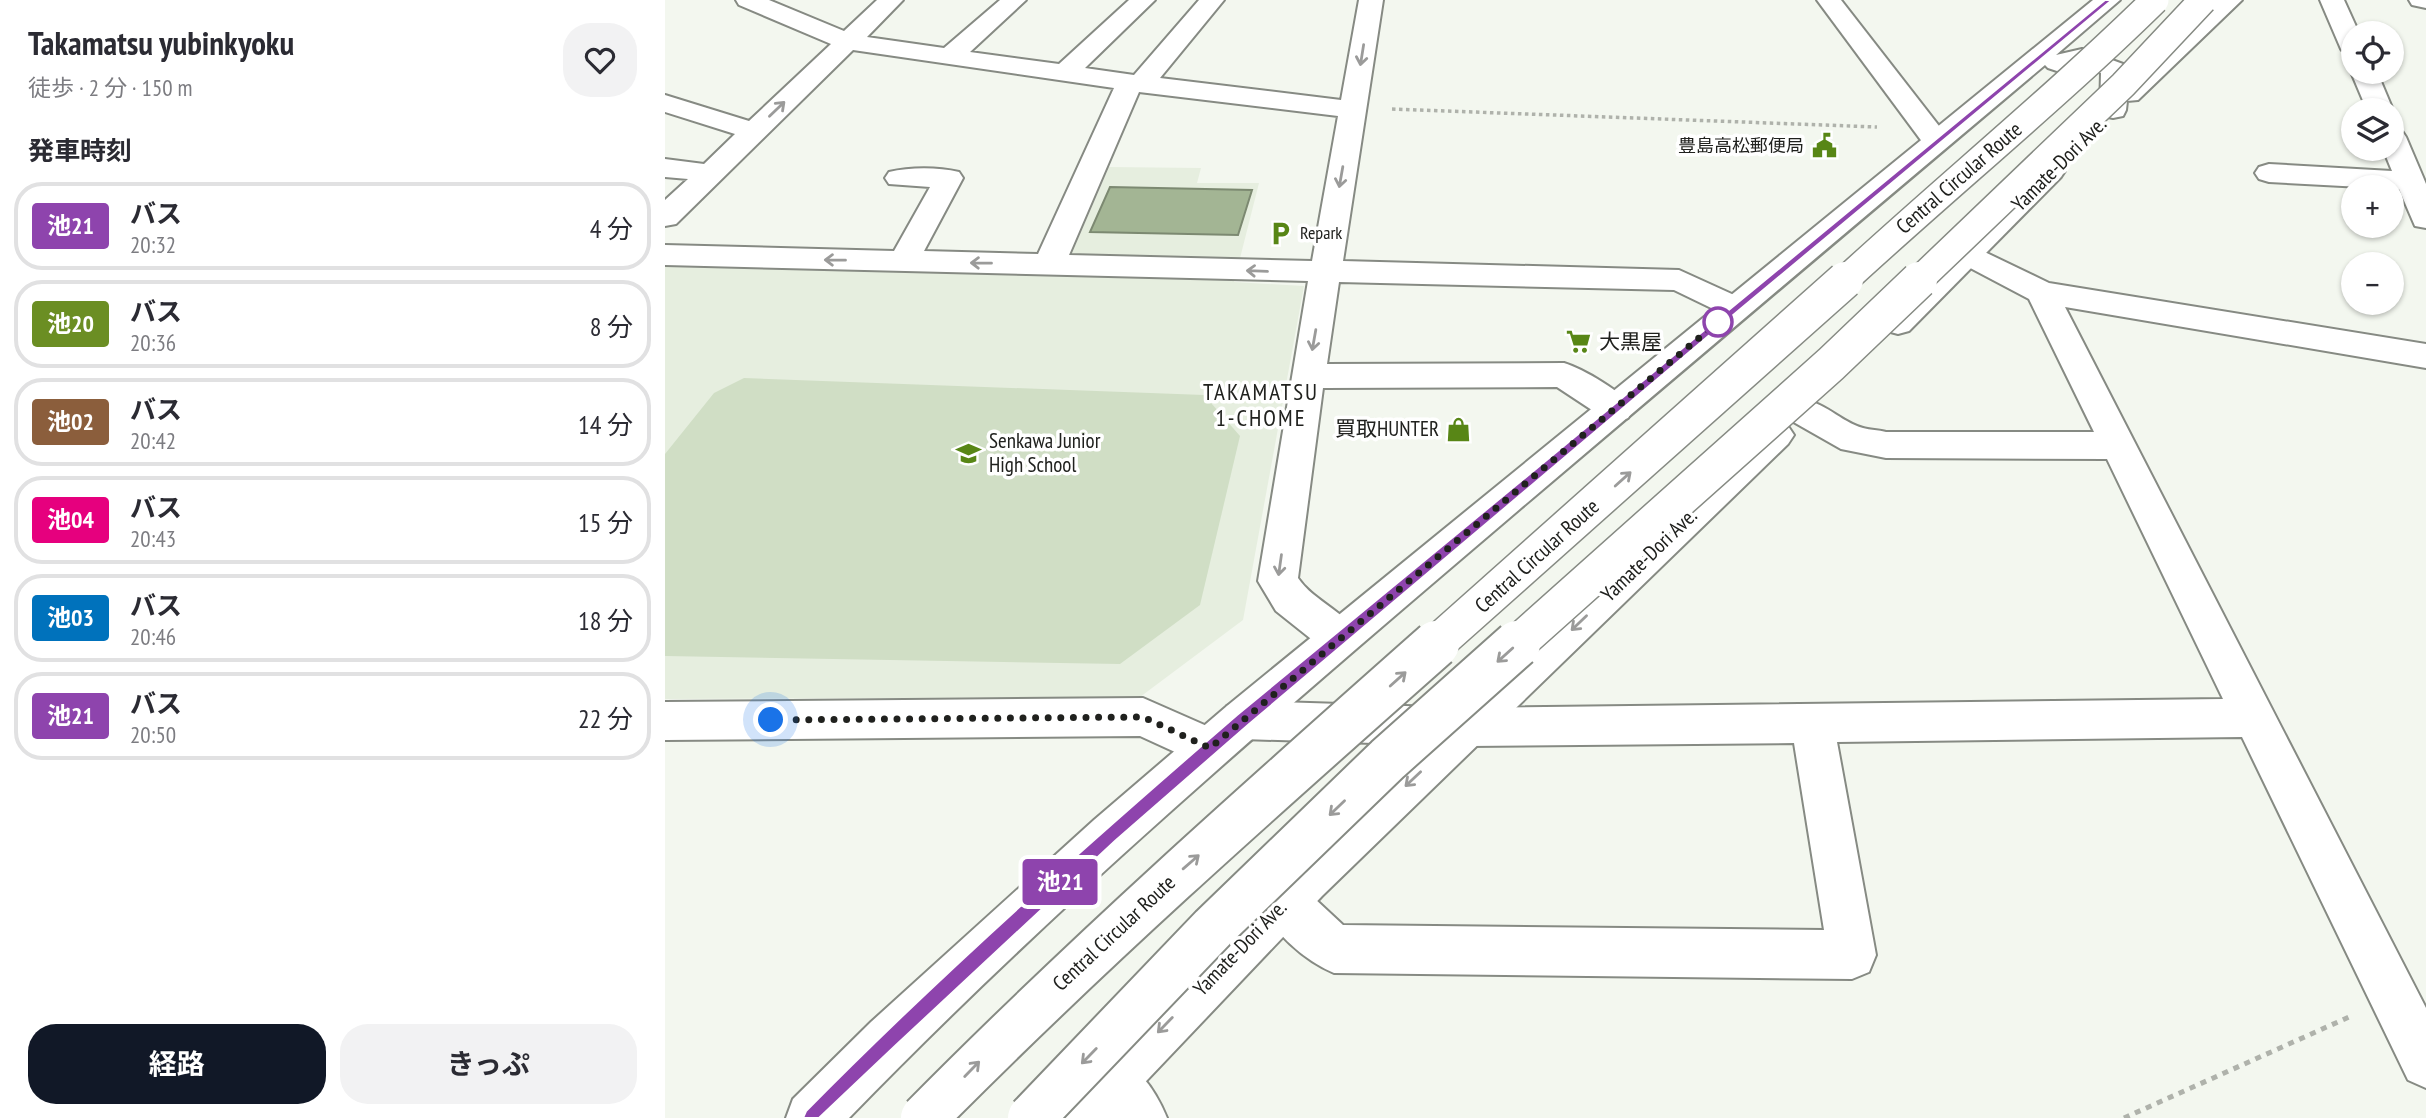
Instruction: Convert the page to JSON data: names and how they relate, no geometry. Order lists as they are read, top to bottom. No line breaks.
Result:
{"streets":{"main road":["Yamate-Dori Ave.","Central Circular Route"]},"districts":["TAKAMATSU 1-CHOME"],"places":{"public building":["豊島高松郵便局"],"parking":["Repark"],"supermarket":["大黒屋"],"shop":["買取HUNTER"],"school or university":["Senkawa Junior High School"]},"lines":["bus line 池21"],"page":{"heading":[["Takamatsu yubinkyoku","徒歩 · 2 分 · 150 m"],"発車時刻"],"on_map":"池21","map_buttons":["+","−"],"list":[{"mark":"池21","name":"バス","note":"20:32","value":"4 分"},{"mark":"池20","name":"バス","note":"20:36","value":"8 分"},{"mark":"池02","name":"バス","note":"20:42","value":"14 分"},{"mark":"池04","name":"バス","note":"20:43","value":"15 分"},{"mark":"池03","name":"バス","note":"20:46","value":"18 分"},{"mark":"池21","name":"バス","note":"20:50","value":"22 分"}],"buttons":["経路","きっぷ"]}}
